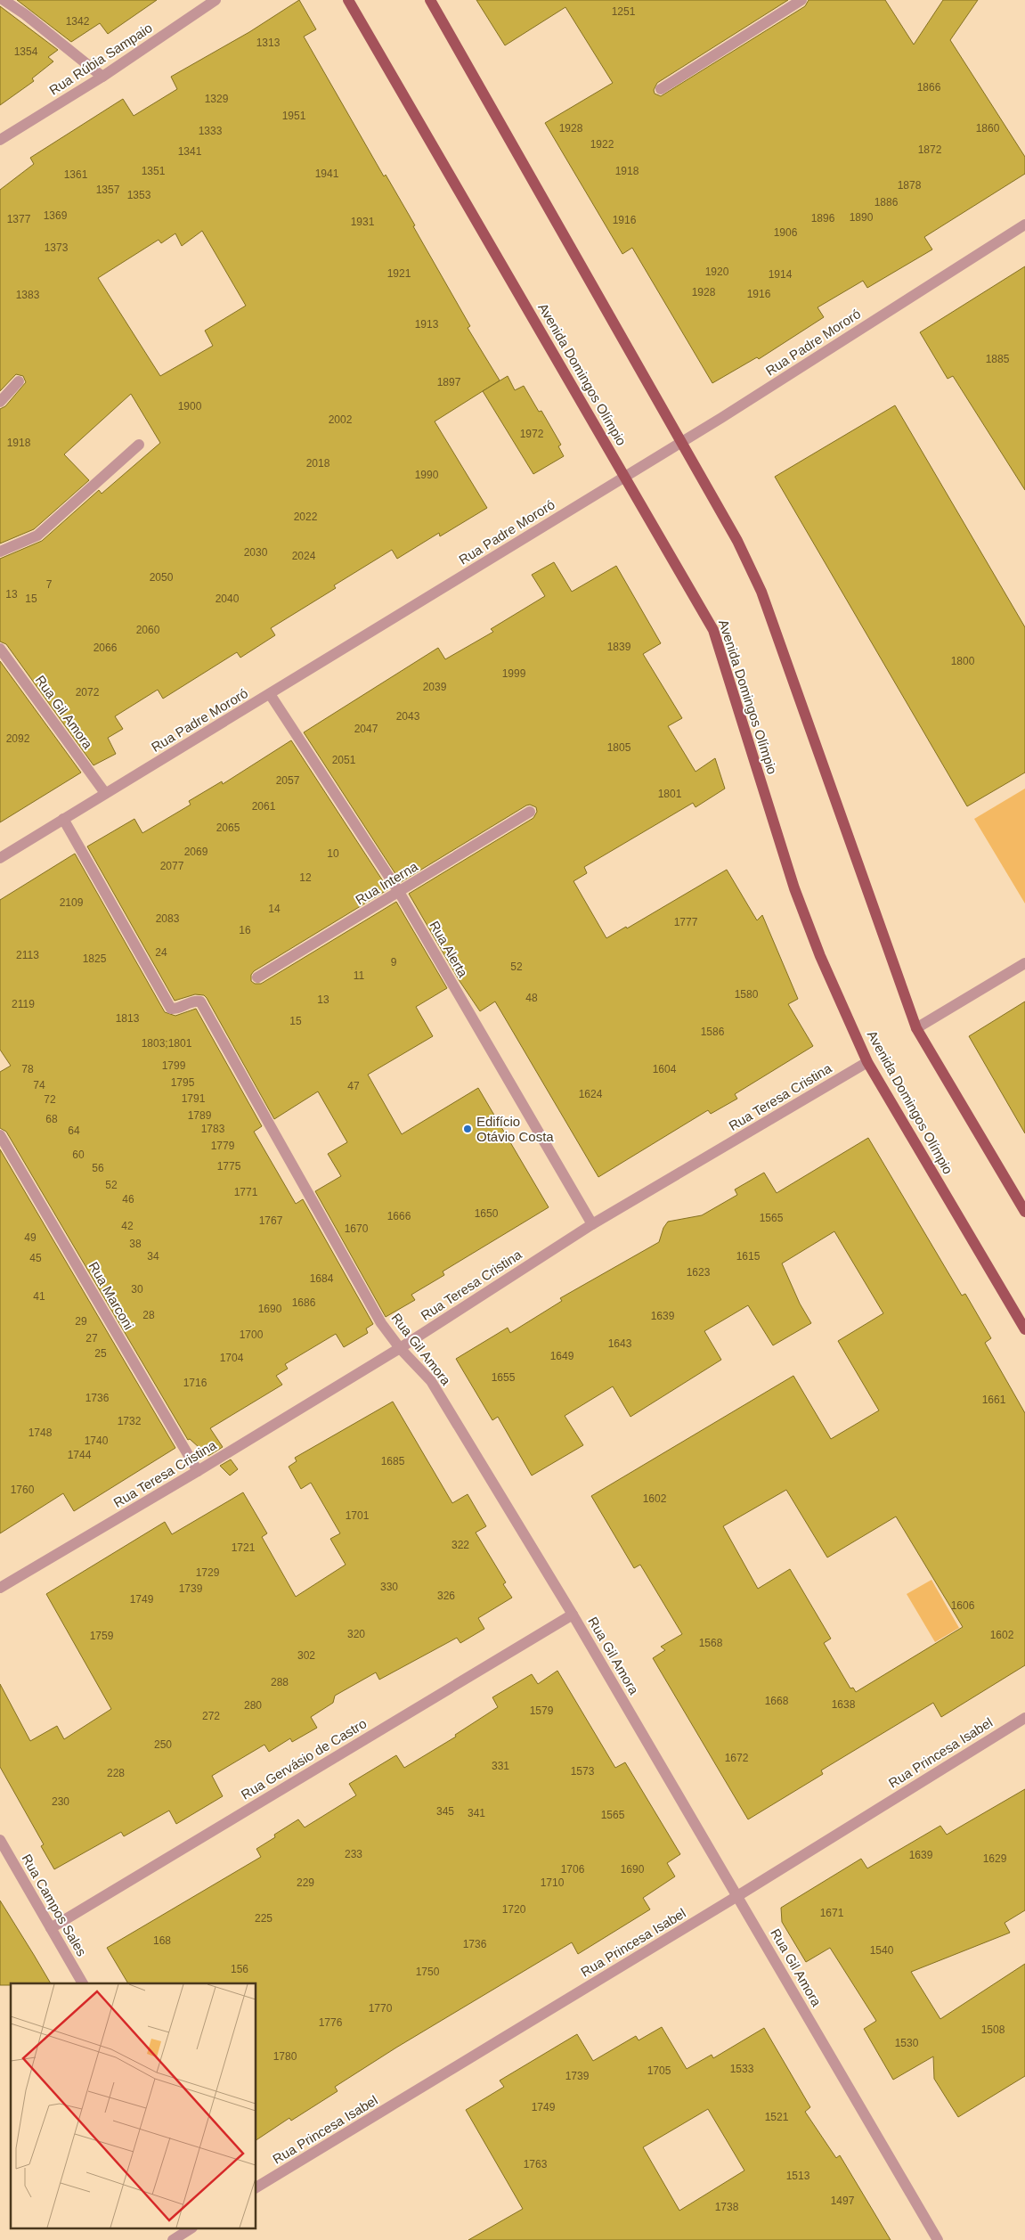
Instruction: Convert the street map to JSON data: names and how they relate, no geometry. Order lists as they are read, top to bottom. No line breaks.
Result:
{"streets":{"main road":["Avenida Domingos Olímpio"],"street":["Rua Rúbia Sampaio","Rua Padre Mororó","Rua Gil Amora","Rua Interna","Rua Alerta","Rua Teresa Cristina","Rua Marconi","Rua Princesa Isabel","Rua Gervásio de Castro","Rua Campos Sales"]},"crossings":[["Rua Padre Mororó","Avenida Domingos Olímpio"],["Rua Padre Mororó","Rua Gil Amora"],["Rua Padre Mororó","Rua Alerta"],["Avenida Domingos Olímpio","Rua Teresa Cristina"],["Rua Gil Amora","Rua Teresa Cristina"],["Rua Gil Amora","Rua Princesa Isabel"],["Rua Gil Amora","Rua Gervásio de Castro"],["Rua Interna","Rua Alerta"],["Rua Alerta","Rua Teresa Cristina"],["Rua Teresa Cristina","Rua Marconi"],["Rua Gervásio de Castro","Rua Campos Sales"]],"places":["Edifício Otávio Costa"],"house_numbers":["1251","1342","1313","1354","1866","1329","1951","1928","1860","1333","1922","1872","1341","1351","1918","1941","1361","1878","1357","1353","1886","1369","1890","1896","1377","1916","1931","1906","1373","1920","1921","1914","1928","1916","1383","1913","1885","1897","1900","2002","1972","1918","2018","1990","2022","2030","2024","2050","7","13","15","2040","2060","1839","2066","1800","1999","2039","2072","2043","2047","2092","1805","2051","2057","1801","2061","2065","2069","10","2077","12","2109","14","2083","1777","16","24","2113","1825","9","52","11","1580","48","13","2119","1813","15","1586","1803;1801","1799","78","1604","1795","74","47","1624","1791","72","1789","68","1783","64","1779","60","1775","56","52","1771","46","1650","1666","1565","1767","42","1670","49","38","34","1615","45","1623","1684","30","41","1686","1690","28","1639","29","1700","27","1643","25","1649","1704","1655","1716","1736","1661","1732","1748","1740","1744","1685","1760","1602","1701","322","1721","1729","330","1739","326","1749","1606","320","1602","1759","1568","302","288","1668","1638","280","1579","272","250","1672","331","1573","228","230","345","341","1565","233","1639","1629","1706","1690","229","1710","1720","1671","225","168","1736","1540","156","1750","1770","1776","1508","1530","1780","1533","1705","1739","1749","1521","1763","1513","1497","1738"]}
